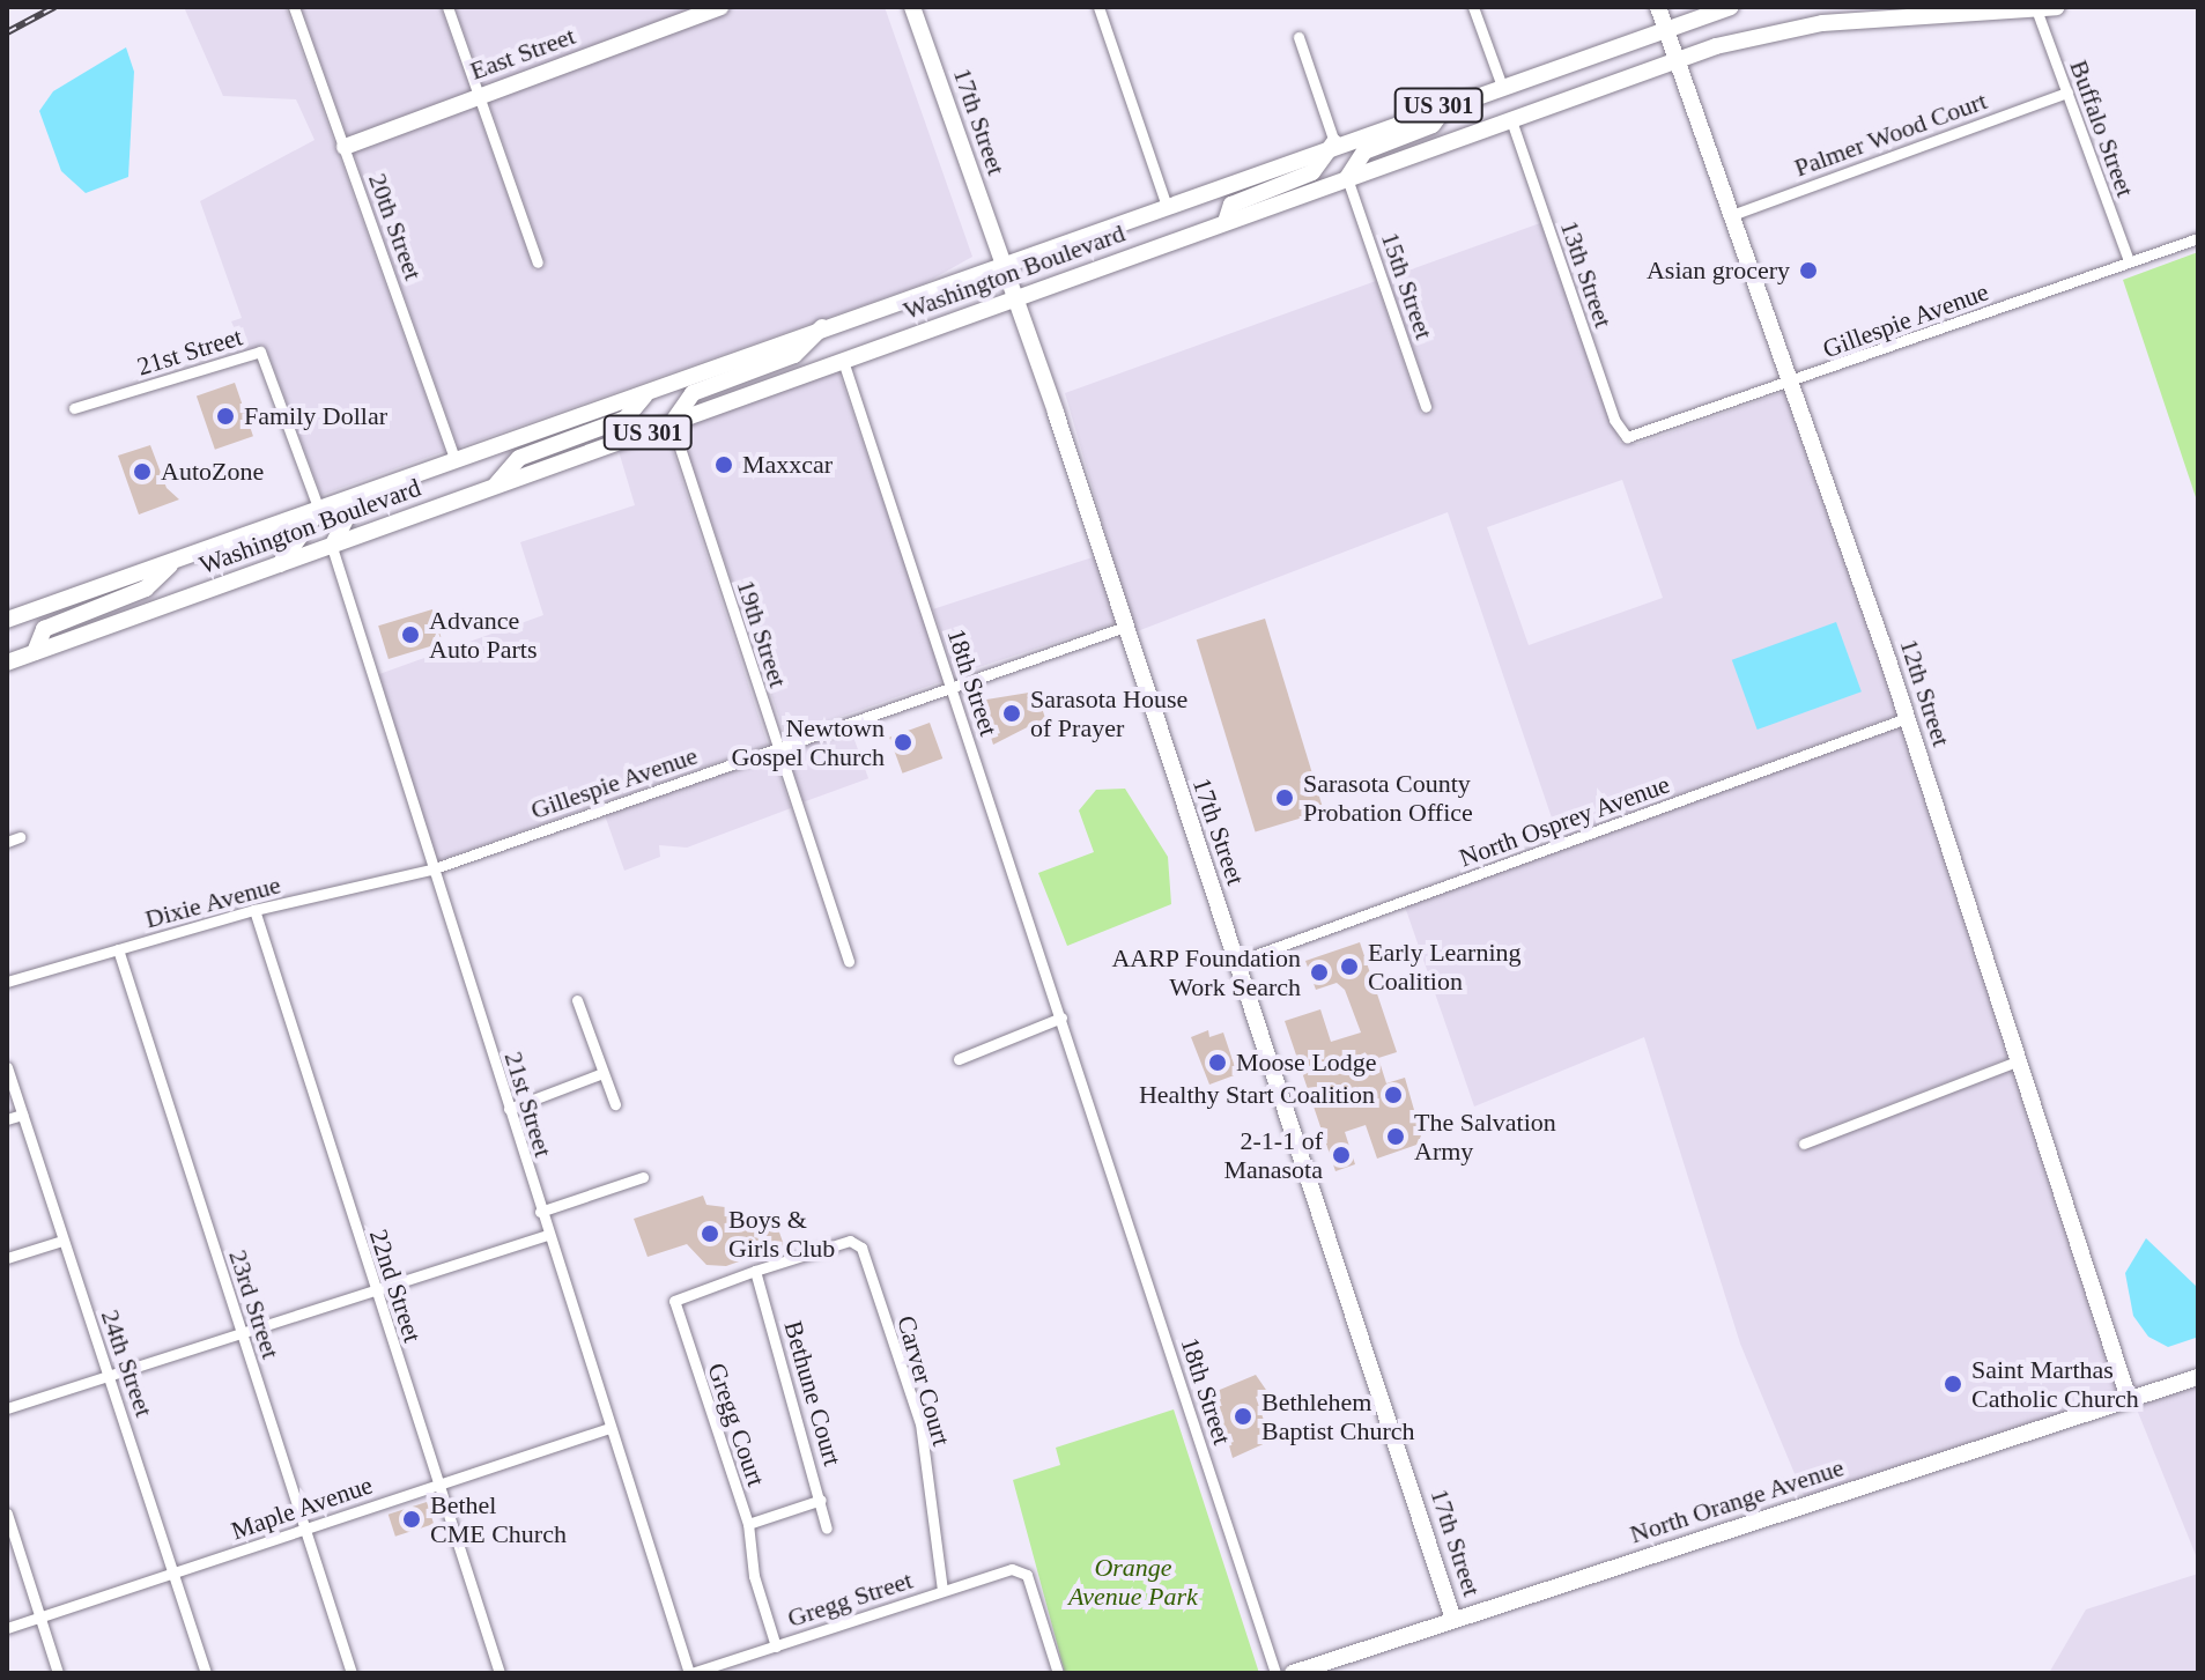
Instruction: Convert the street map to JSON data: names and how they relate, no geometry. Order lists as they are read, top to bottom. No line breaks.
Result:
{"streets":{"main road":["East Street","US 301","17th Street","Washington Boulevard","12th Street","North Orange Avenue"],"street":["Buffalo Street","Palmer Wood Court","20th Street","13th Street","15th Street","Gillespie Avenue","21st Street","19th Street","18th Street","North Osprey Avenue","Dixie Avenue","22nd Street","23rd Street","24th Street","Carver Court","Bethune Court","Gregg Court","Maple Avenue","Gregg Street"]},"crossings":[["East Street","20th Street"],["17th Street","Washington Boulevard"],["17th Street","Gillespie Avenue"],["17th Street","North Osprey Avenue"],["17th Street","North Orange Avenue"],["Buffalo Street","Palmer Wood Court"],["Buffalo Street","Washington Boulevard"],["Buffalo Street","Gillespie Avenue"],["Palmer Wood Court","12th Street"],["20th Street","Washington Boulevard"],["Washington Boulevard","13th Street"],["Washington Boulevard","15th Street"],["Washington Boulevard","21st Street"],["Washington Boulevard","19th Street"],["Washington Boulevard","18th Street"],["Washington Boulevard","12th Street"],["13th Street","Gillespie Avenue"],["Gillespie Avenue","21st Street"],["Gillespie Avenue","19th Street"],["Gillespie Avenue","18th Street"],["Gillespie Avenue","12th Street"],["Gillespie Avenue","Dixie Avenue"],["21st Street","Dixie Avenue"],["21st Street","Maple Avenue"],["21st Street","Gregg Street"],["12th Street","North Osprey Avenue"],["12th Street","North Orange Avenue"],["Dixie Avenue","22nd Street"],["Dixie Avenue","23rd Street"],["22nd Street","Maple Avenue"],["23rd Street","Maple Avenue"],["24th Street","Maple Avenue"],["Carver Court","Bethune Court"],["Carver Court","Gregg Court"],["Carver Court","Gregg Street"],["Bethune Court","Gregg Court"],["Gregg Court","Gregg Street"]],"parks":["Orange Avenue Park"],"places":["Asian grocery","Family Dollar","Maxxcar","AutoZone","Advance Auto Parts","Sarasota House of Prayer","Newtown Gospel Church","Sarasota County Probation Office","Early Learning Coalition","AARP Foundation Work Search","Moose Lodge","Healthy Start Coalition","The Salvation Army","2-1-1 of Manasota","Boys & Girls Club","Saint Marthas Catholic Church","Bethlehem Baptist Church","Bethel CME Church"]}
